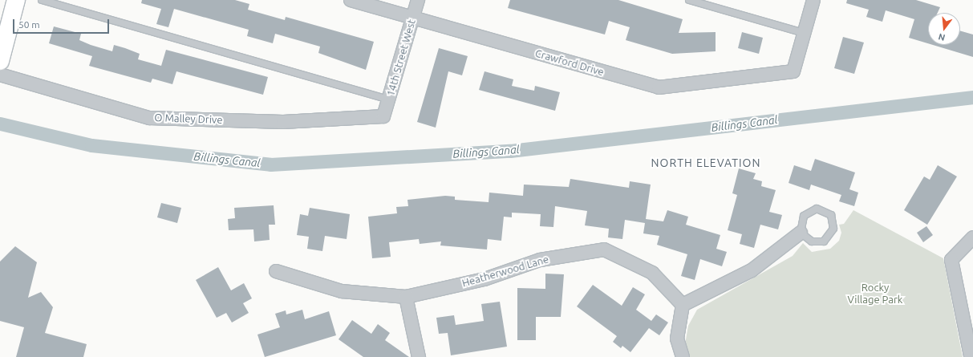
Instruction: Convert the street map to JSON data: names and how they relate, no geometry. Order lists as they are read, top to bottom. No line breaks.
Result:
{"streets":{"street":["14th Street West","Crawford Drive","O Malley Drive","Heatherwood Lane"]},"crossings":[["14th Street West","Crawford Drive"],["14th Street West","O Malley Drive"]],"districts":["NORTH ELEVATION"],"water":["Billings Canal"],"parks":["Rocky Village Park"],"scale_bar":"50 m","north":"bottom"}
